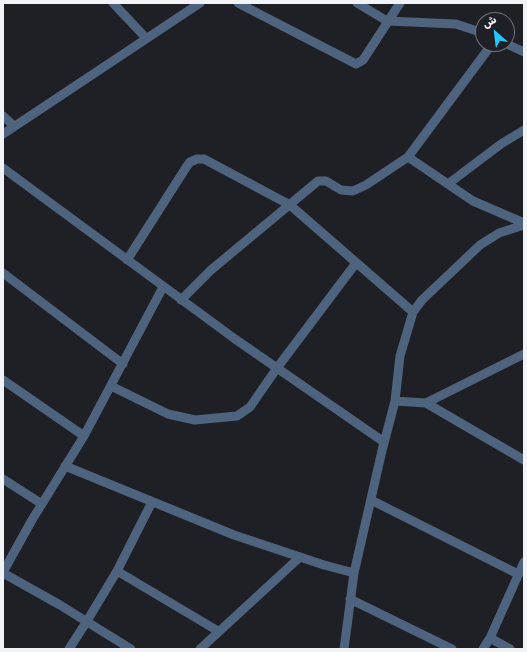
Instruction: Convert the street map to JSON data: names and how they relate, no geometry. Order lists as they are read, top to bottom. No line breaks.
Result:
{"north":"top left"}
